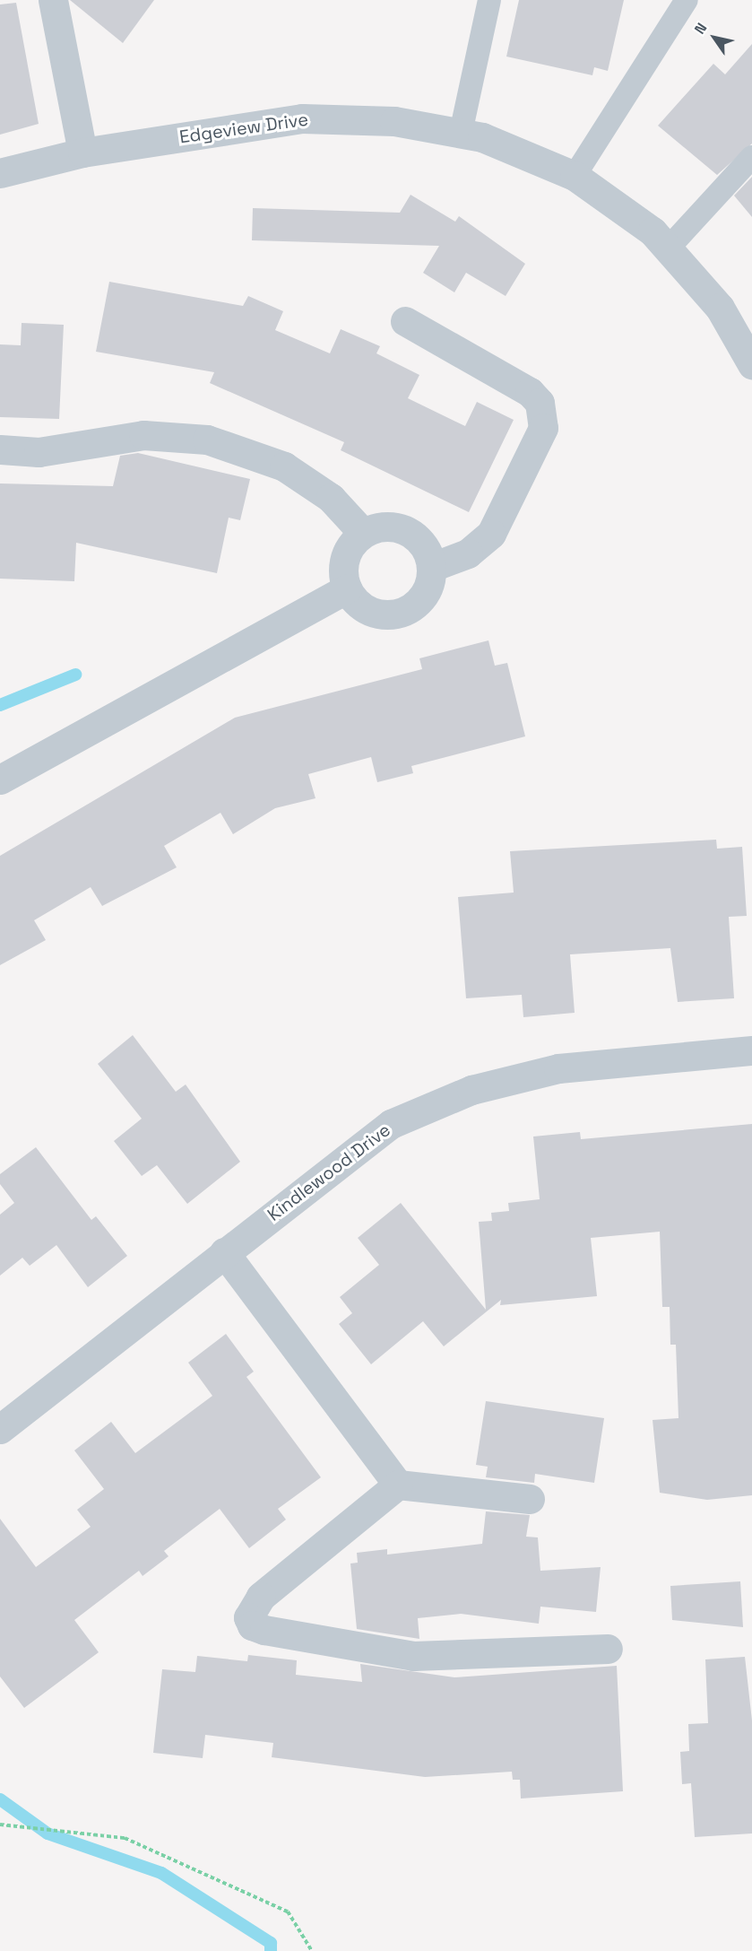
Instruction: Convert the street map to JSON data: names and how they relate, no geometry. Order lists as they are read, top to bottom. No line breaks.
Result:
{"streets":{"street":["Edgeview Drive","Kindlewood Drive"]},"north":"top left"}
